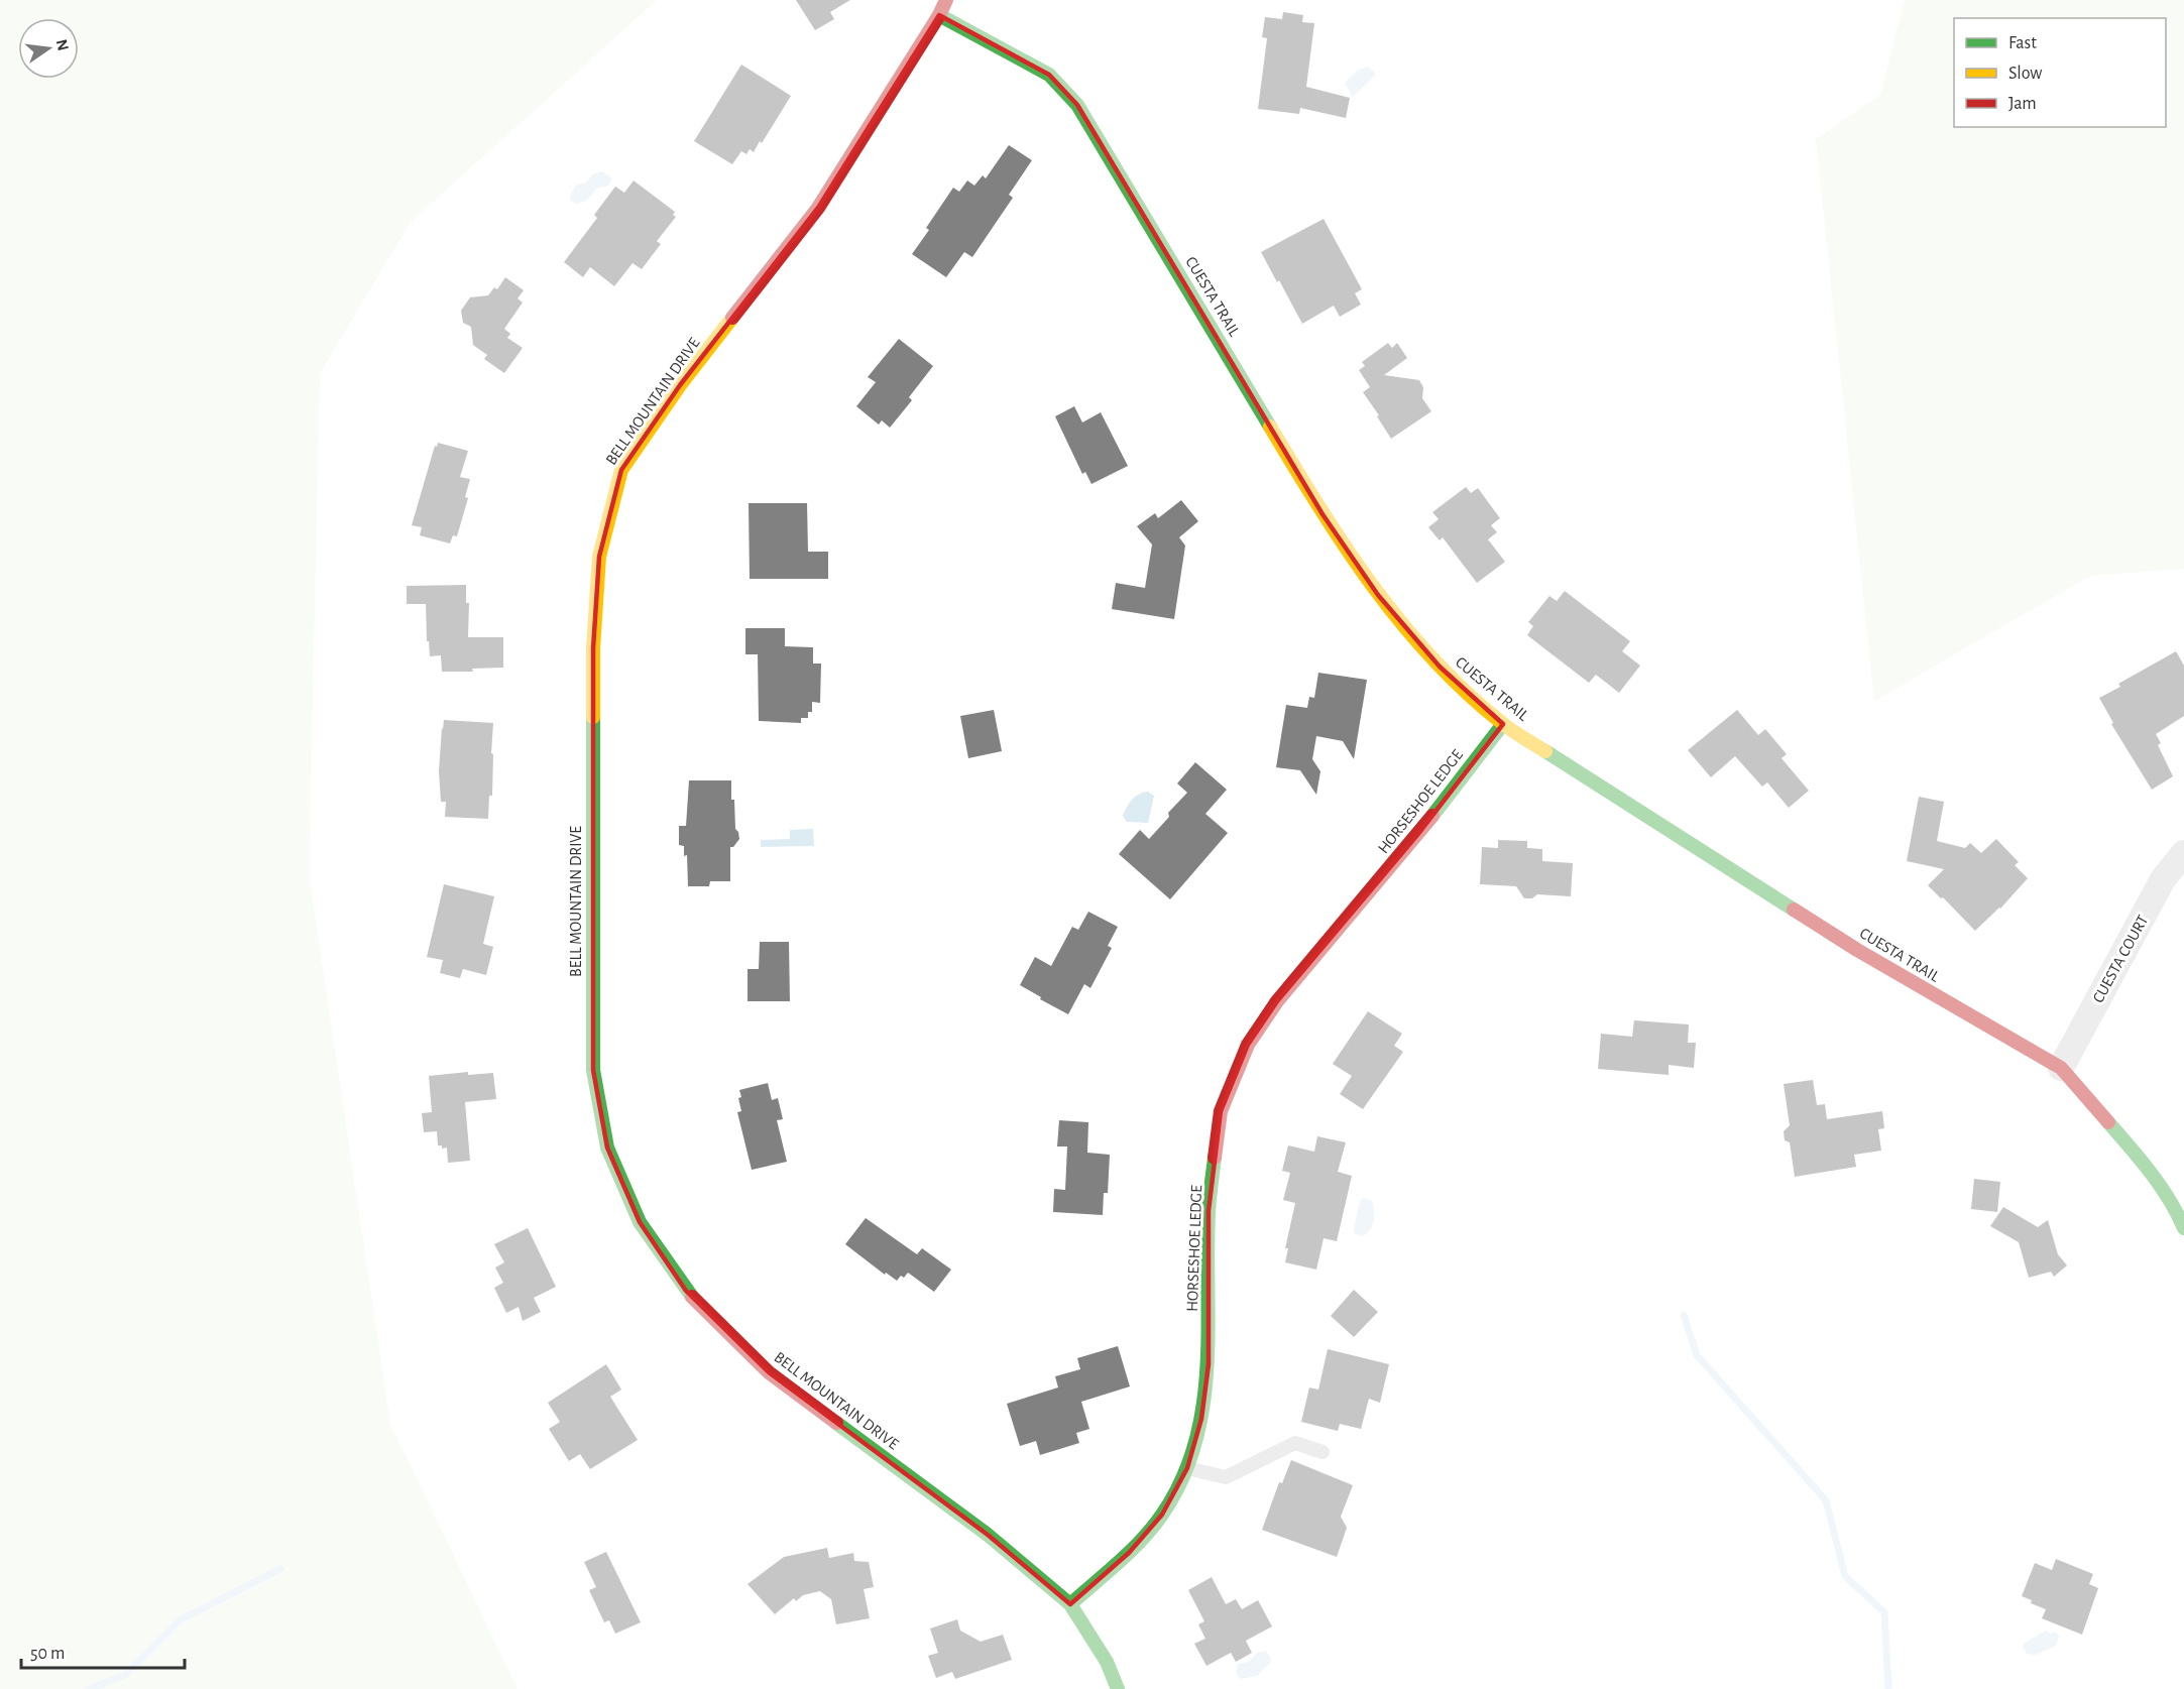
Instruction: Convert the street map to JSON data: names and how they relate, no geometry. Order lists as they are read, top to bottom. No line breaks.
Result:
{"streets":{"street":["CUESTA TRAIL","BELL MOUNTAIN DRIVE","HORSESHOE LEDGE","CUESTA COURT"]},"crossings":[["CUESTA TRAIL","BELL MOUNTAIN DRIVE"],["CUESTA TRAIL","HORSESHOE LEDGE"],["CUESTA TRAIL","CUESTA COURT"],["BELL MOUNTAIN DRIVE","HORSESHOE LEDGE"]],"legend":["Fast","Slow","Jam"],"scale_bar":"50 m","north":"right"}
